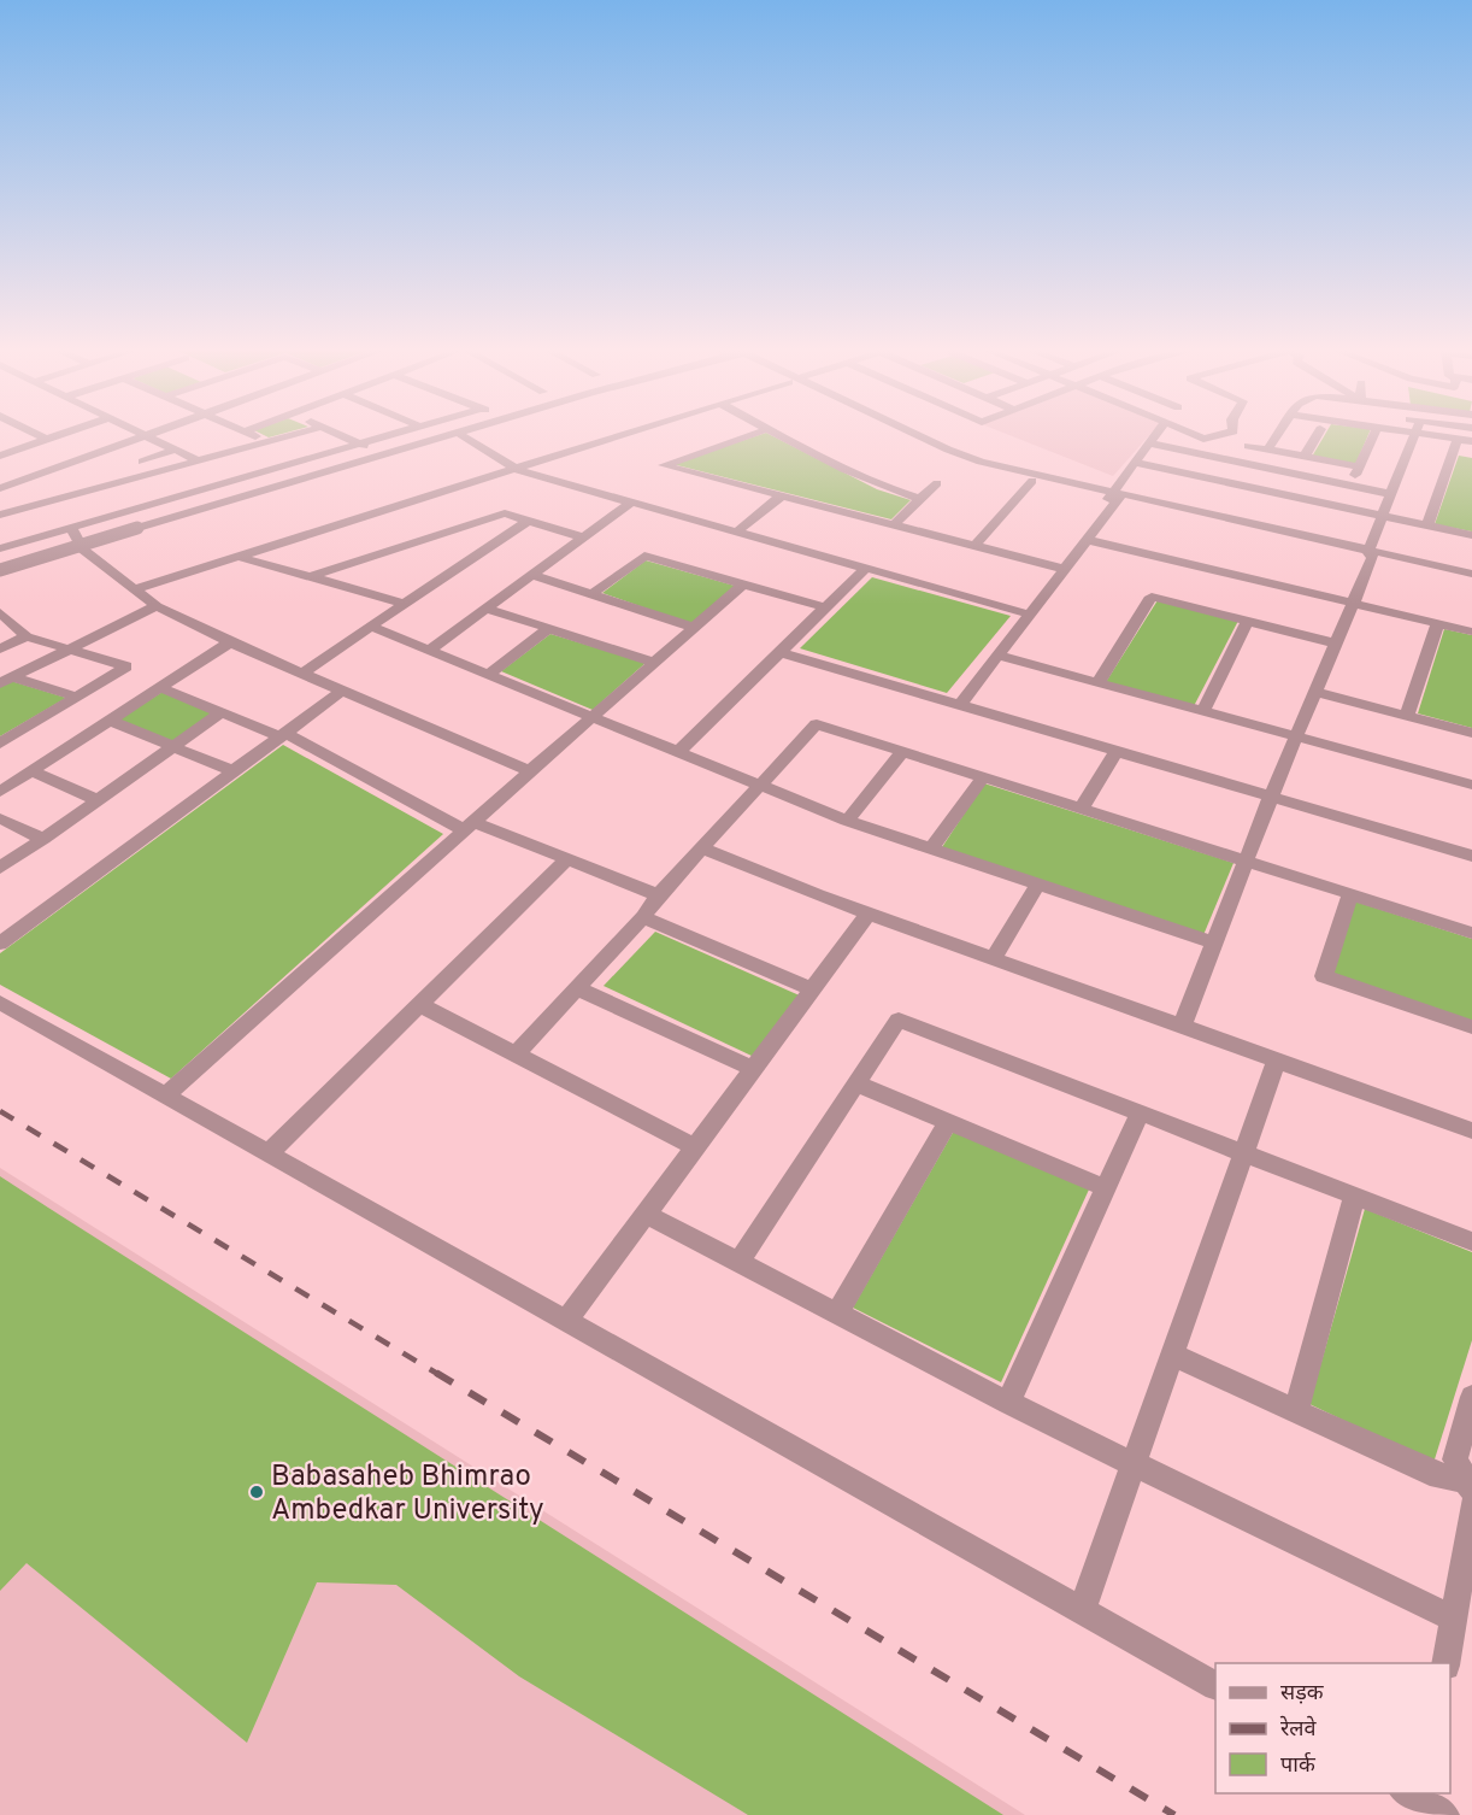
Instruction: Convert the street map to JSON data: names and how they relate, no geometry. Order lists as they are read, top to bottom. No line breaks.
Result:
{"places":["Babasaheb Bhimrao Ambedkar University"],"legend":["सड़क","रेलवे","पार्क"]}
